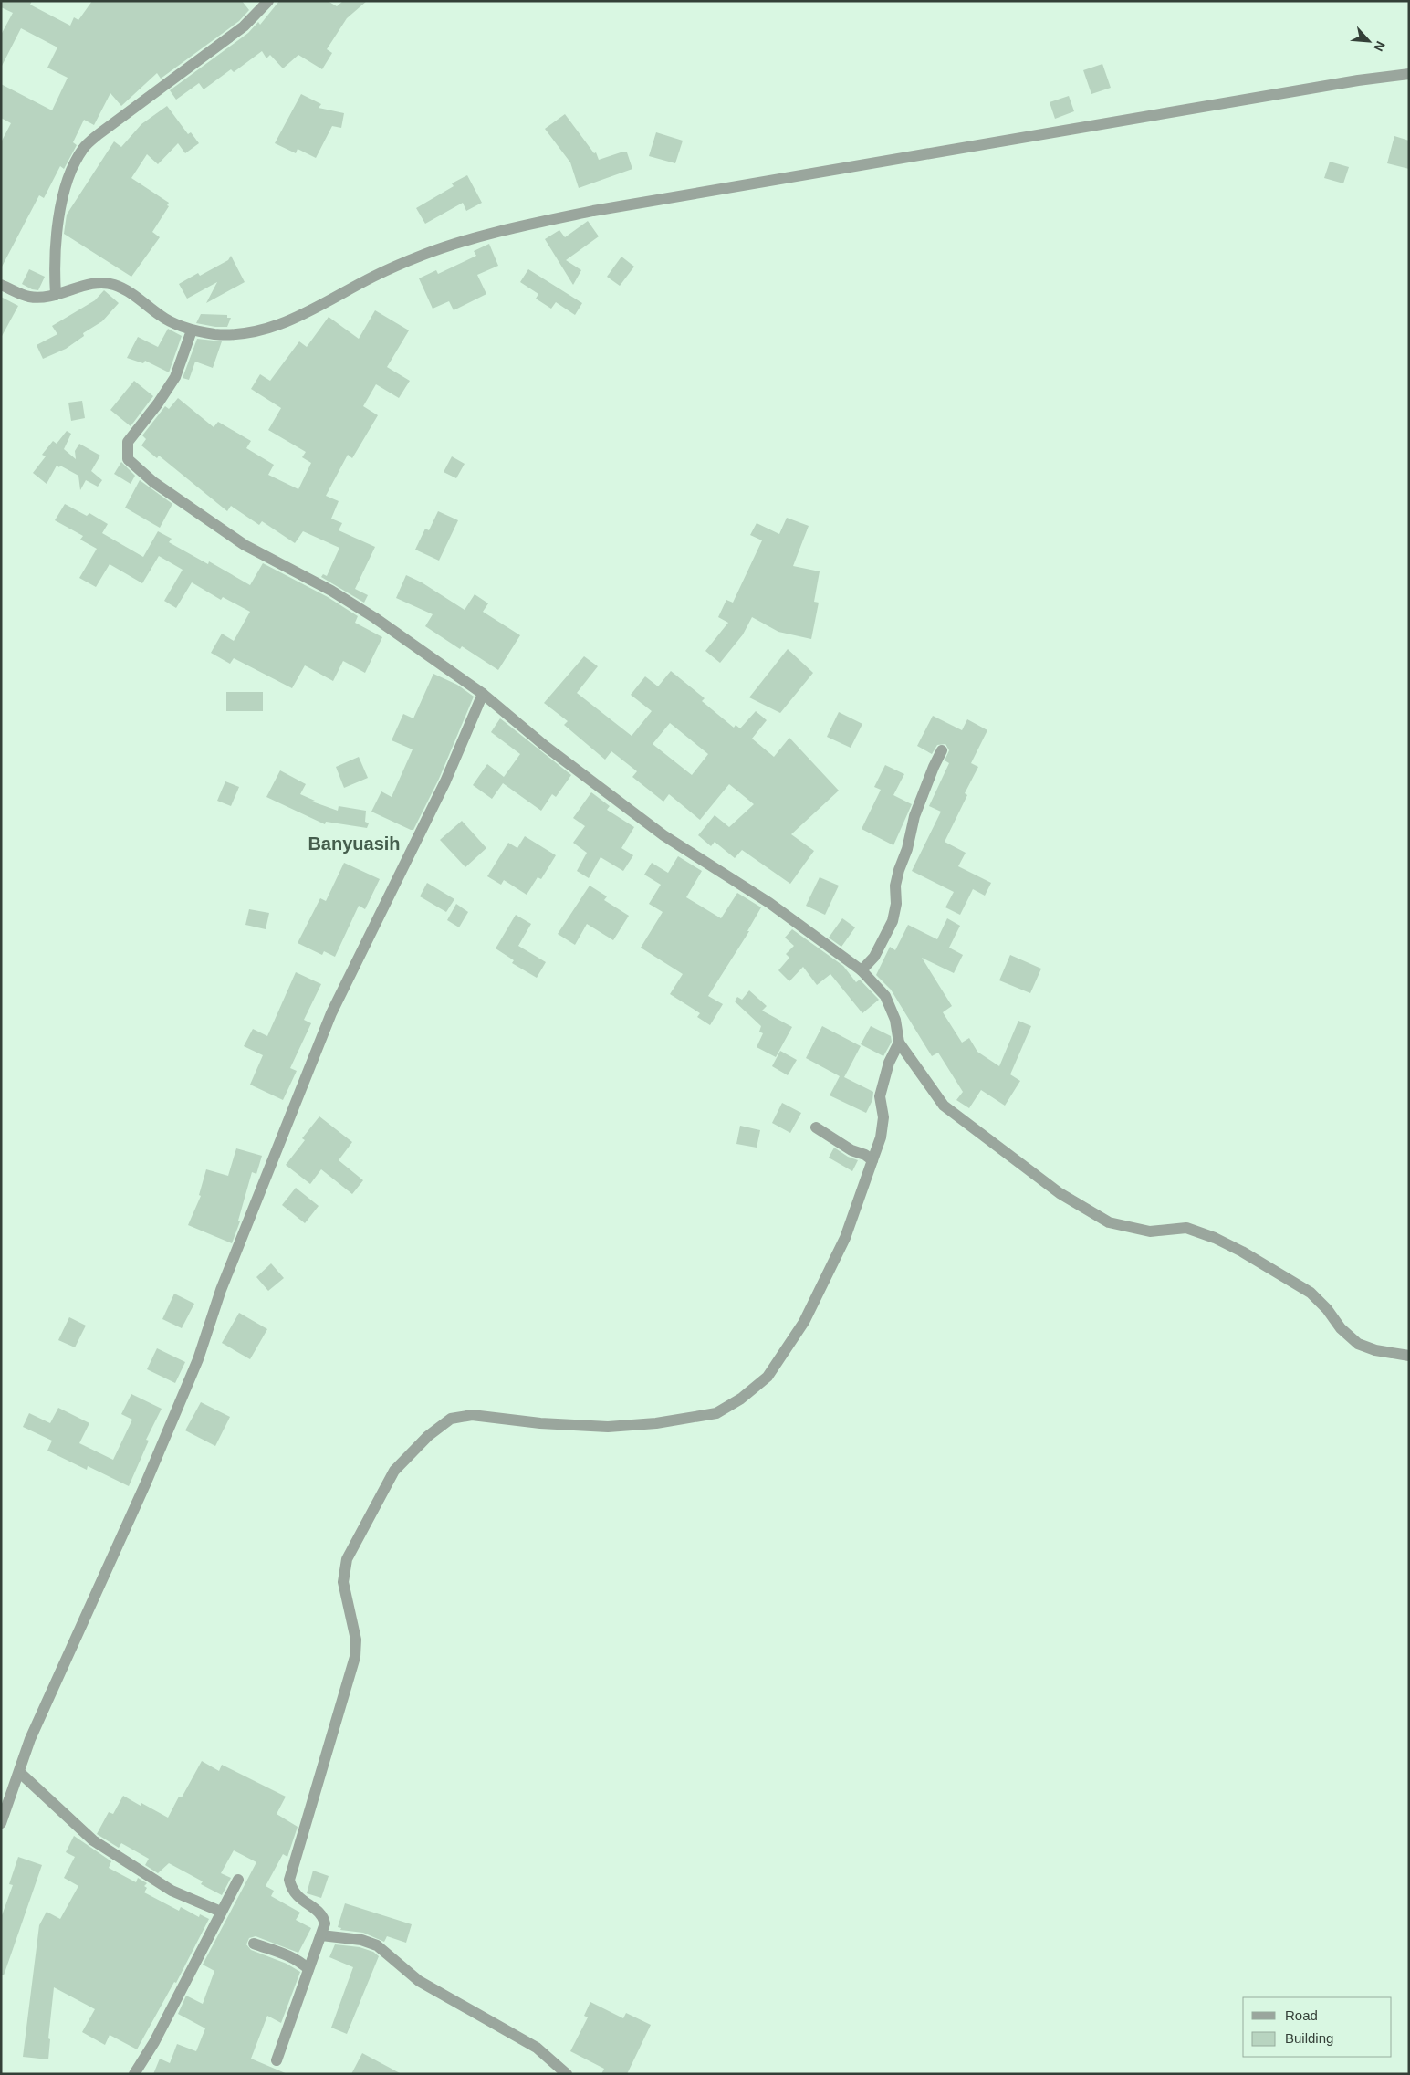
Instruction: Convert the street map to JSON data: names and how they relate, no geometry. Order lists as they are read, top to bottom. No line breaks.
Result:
{"districts":["Banyuasih"],"legend":["Road","Building"],"north":"bottom right"}
